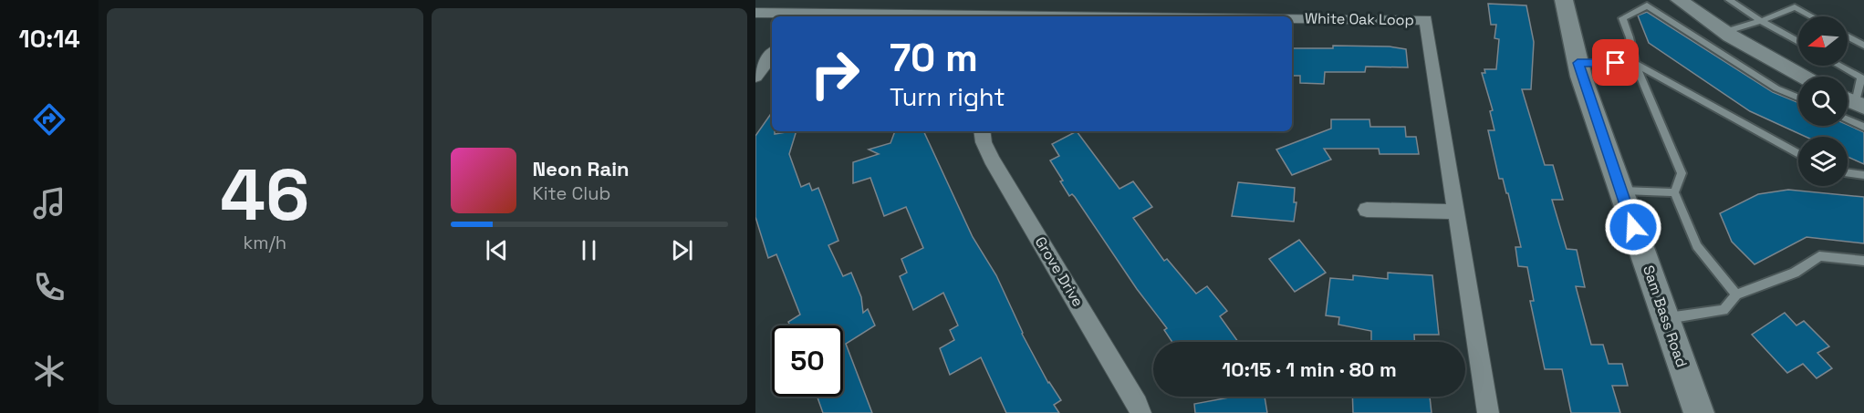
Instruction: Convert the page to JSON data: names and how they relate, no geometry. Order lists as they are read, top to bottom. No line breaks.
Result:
{"streets":{"main road":["Sam Bass Road"],"street":["White Oak Loop","Grove Drive"]},"north":"left","page":{"tabs":"10:14","tile":["46","km/h"],"turn":["70 m","Turn right"],"song":["Neon Rain","Kite Club"],"limit":"50","trip":"10:15 · 1 min · 80 m"}}
